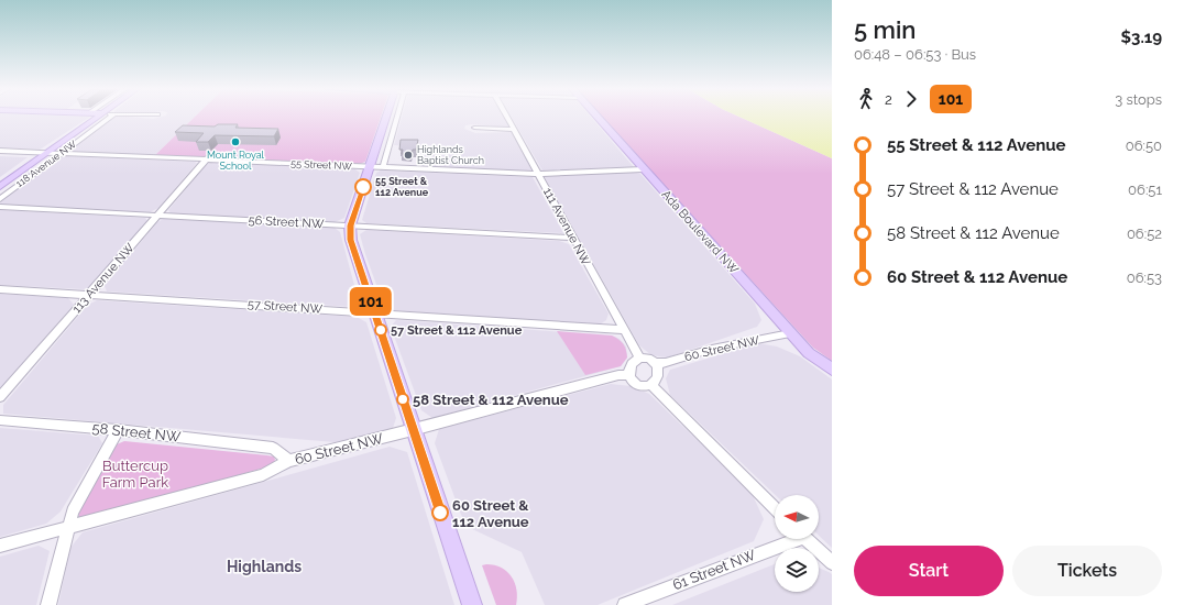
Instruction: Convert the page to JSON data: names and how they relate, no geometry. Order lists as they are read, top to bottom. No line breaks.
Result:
{"streets":{"main road":["118 Avenue NW","Ada Boulevard NW"],"street":["55 Street NW","56 Street NW","111 Avenue NW","113 Avenue NW","57 Street NW","60 Street NW","58 Street NW","61 Street NW"]},"crossings":[["118 Avenue NW","55 Street NW"],["55 Street NW","111 Avenue NW"],["55 Street NW","Ada Boulevard NW"],["55 Street NW","113 Avenue NW"],["56 Street NW","111 Avenue NW"],["56 Street NW","113 Avenue NW"],["111 Avenue NW","57 Street NW"],["111 Avenue NW","60 Street NW"],["Ada Boulevard NW","60 Street NW"],["113 Avenue NW","57 Street NW"],["60 Street NW","58 Street NW"]],"districts":["Highlands"],"parks":["Buttercup Farm Park"],"places":["Mount Royal School","Highlands Baptist Church","55 Street & 112 Avenue","57 Street & 112 Avenue","58 Street & 112 Avenue","60 Street & 112 Avenue"],"lines":["bus line 101"],"north":"left","page":{"on_map":"101","heading":["5 min","06:48 – 06:53 · Bus","$3.19"],"legs":["2","101","3 stops"],"list":[{"name":"55 Street & 112 Avenue","value":"06:50"},{"name":"57 Street & 112 Avenue","value":"06:51"},{"name":"58 Street & 112 Avenue","value":"06:52"},{"name":"60 Street & 112 Avenue","value":"06:53"}],"buttons":["Start","Tickets"]}}
